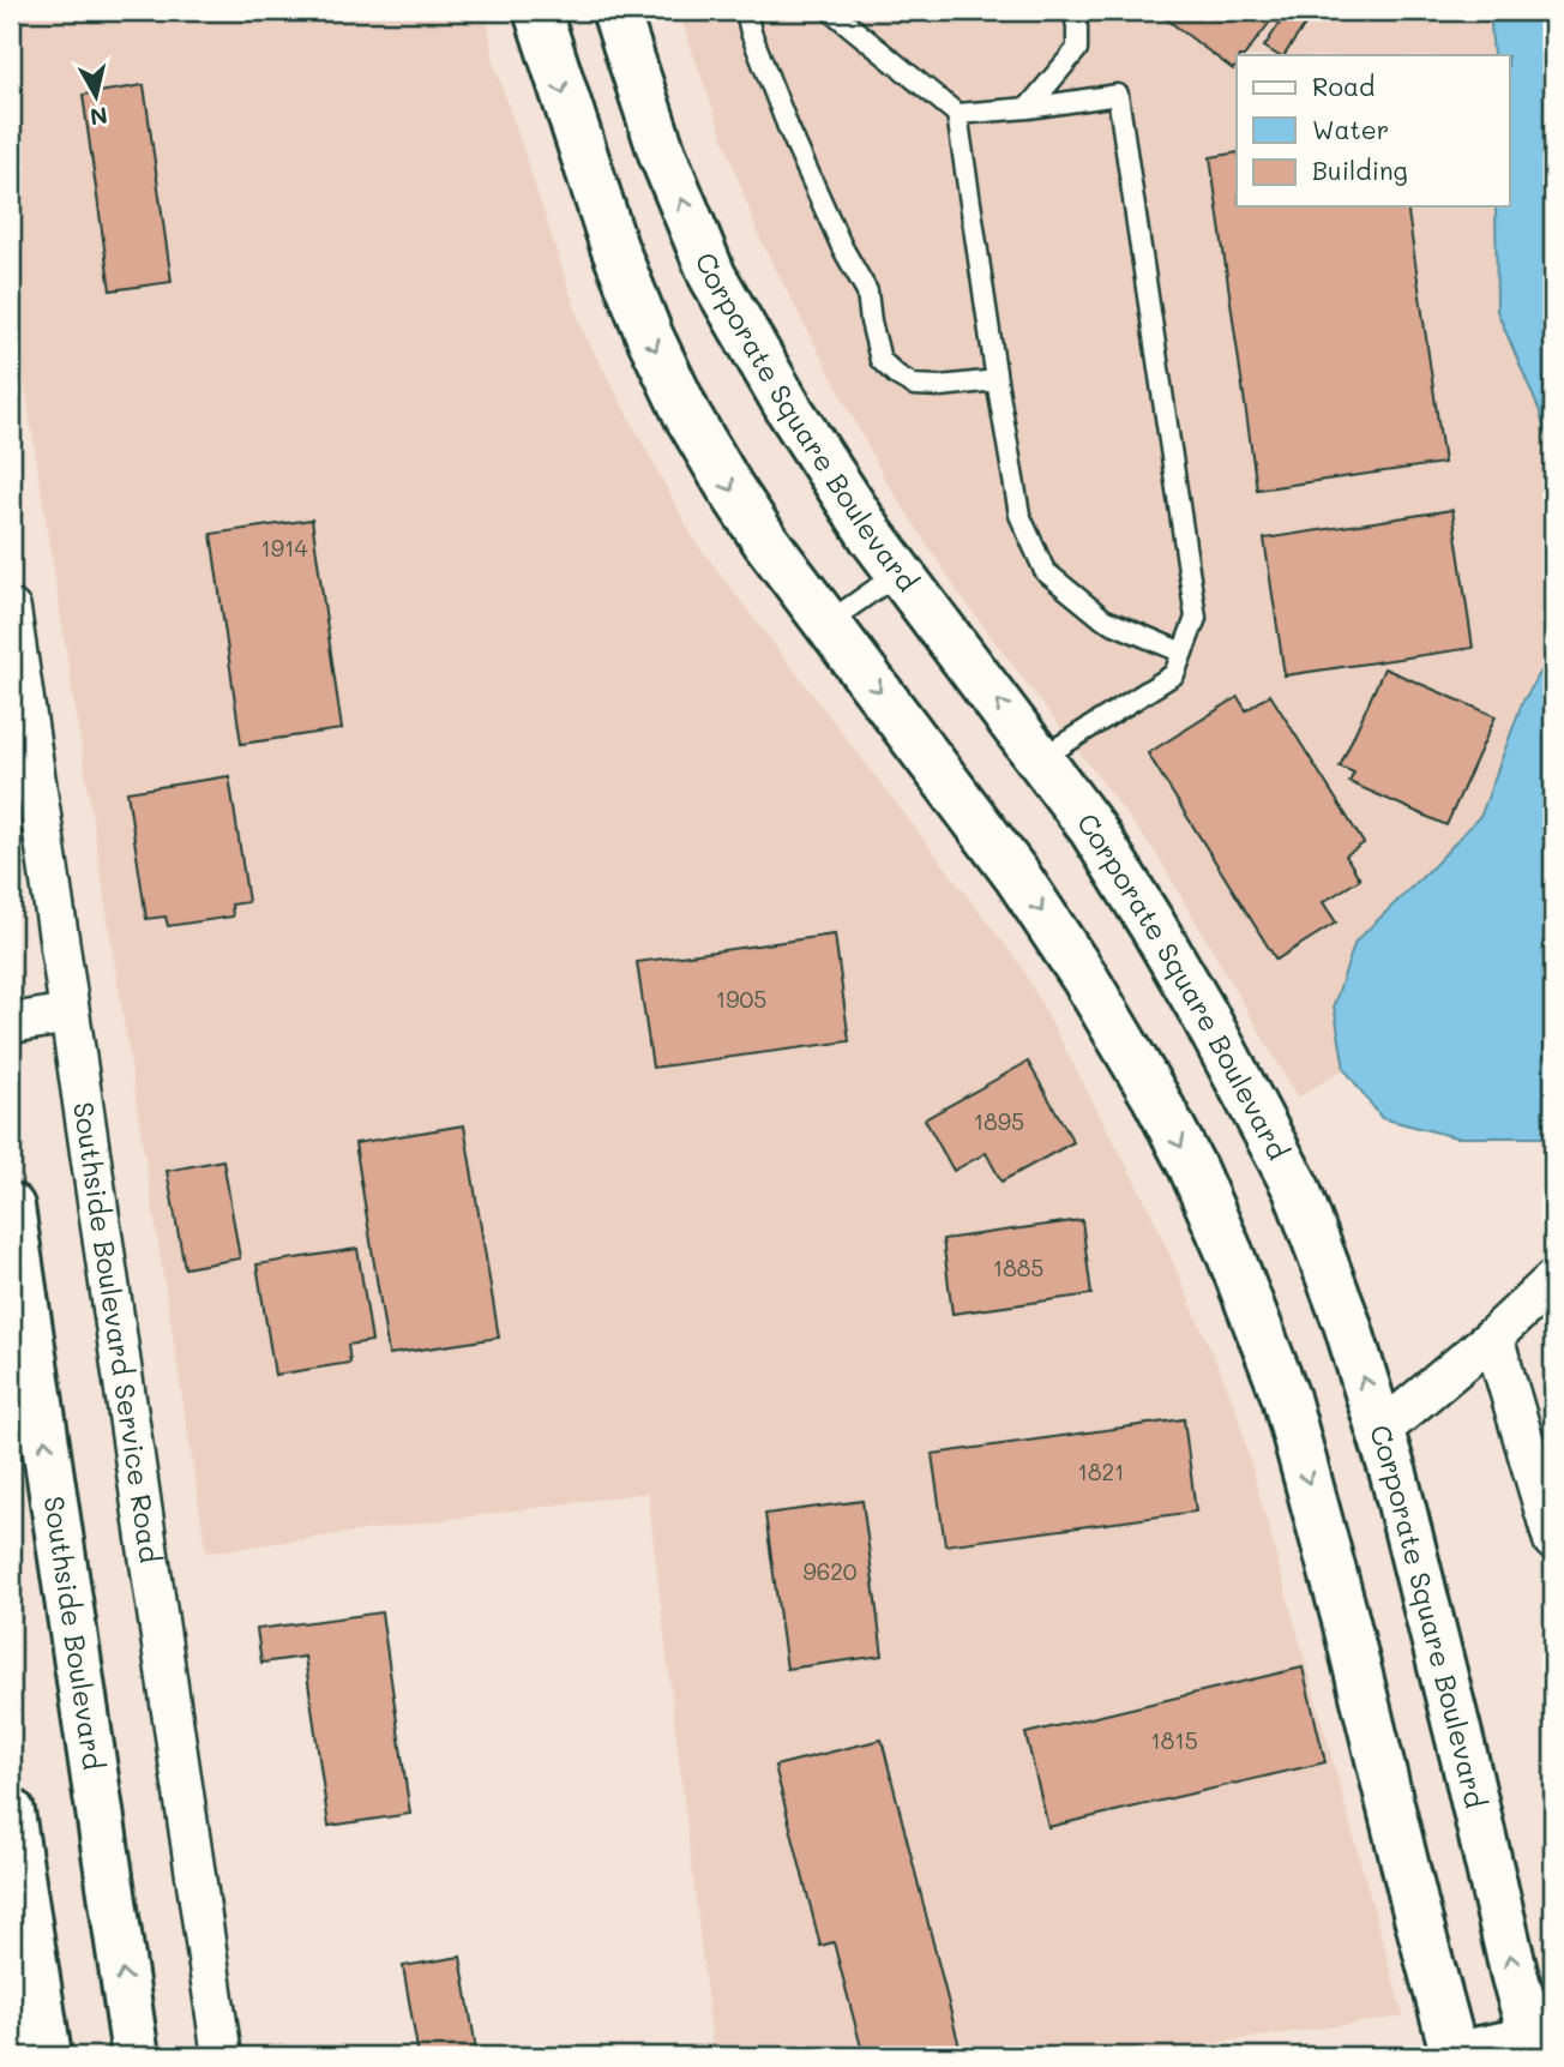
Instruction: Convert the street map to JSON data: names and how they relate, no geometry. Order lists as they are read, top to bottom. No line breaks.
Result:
{"streets":{"main road":["Corporate Square Boulevard","Southside Boulevard"],"street":["Southside Boulevard Service Road"]},"one_way":["Southside Boulevard"],"house_numbers":["1914","1905","1895","1885","1821","9620","1815"],"legend":["Road","Water","Building"],"north":"bottom"}
